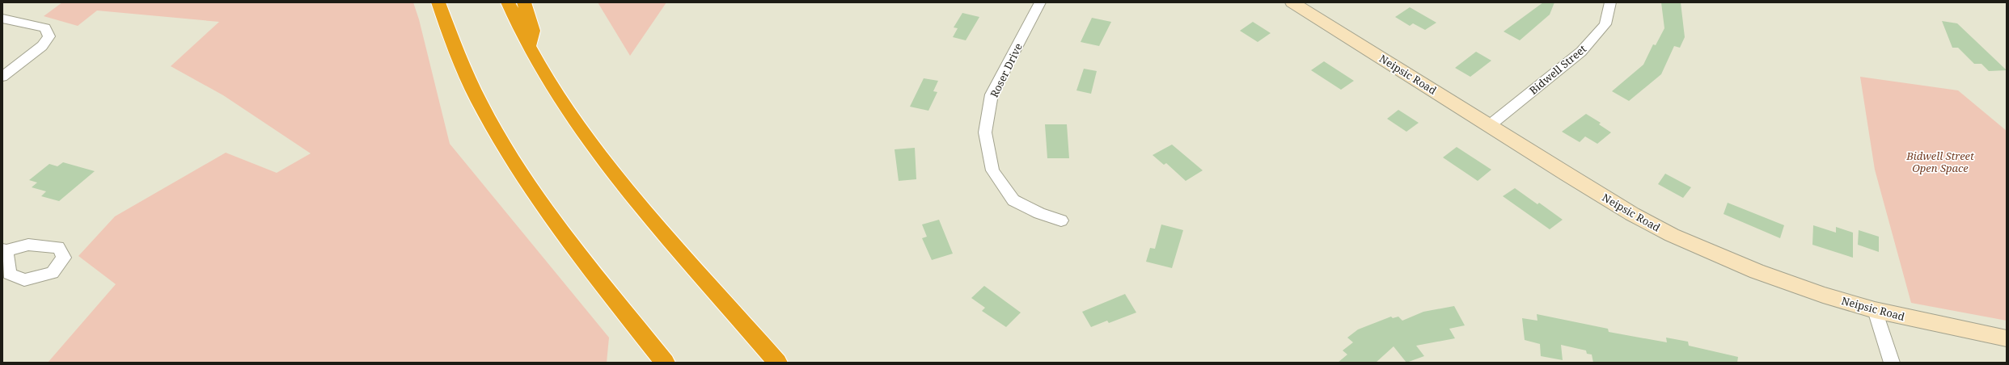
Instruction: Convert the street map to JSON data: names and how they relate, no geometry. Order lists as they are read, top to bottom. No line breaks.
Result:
{"streets":{"street":["Bidwell Street","Roser Drive","Neipsic Road"]},"crossings":[["Bidwell Street","Neipsic Road"]],"parks":["Bidwell Street Open Space"]}
